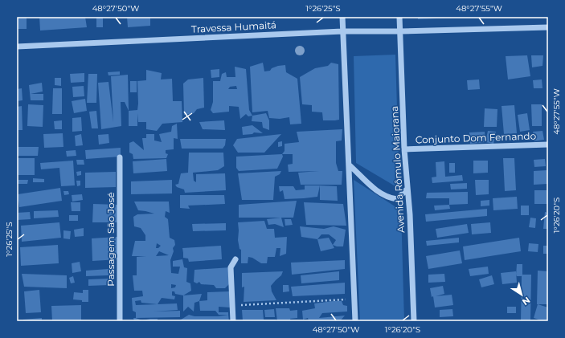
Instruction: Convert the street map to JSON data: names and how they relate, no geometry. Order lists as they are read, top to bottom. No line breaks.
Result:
{"streets":{"street":["Travessa Humaitá","Conjunto Dom Fernando","Avenida Rômulo Maiorana","Passagem São José"]},"crossings":[["Travessa Humaitá","Avenida Rômulo Maiorana"],["Conjunto Dom Fernando","Avenida Rômulo Maiorana"]],"north":"bottom right","coordinates":["48°27'50\"W","1°26'25\"S","48°27'55\"W","1°26'20\"S"]}
